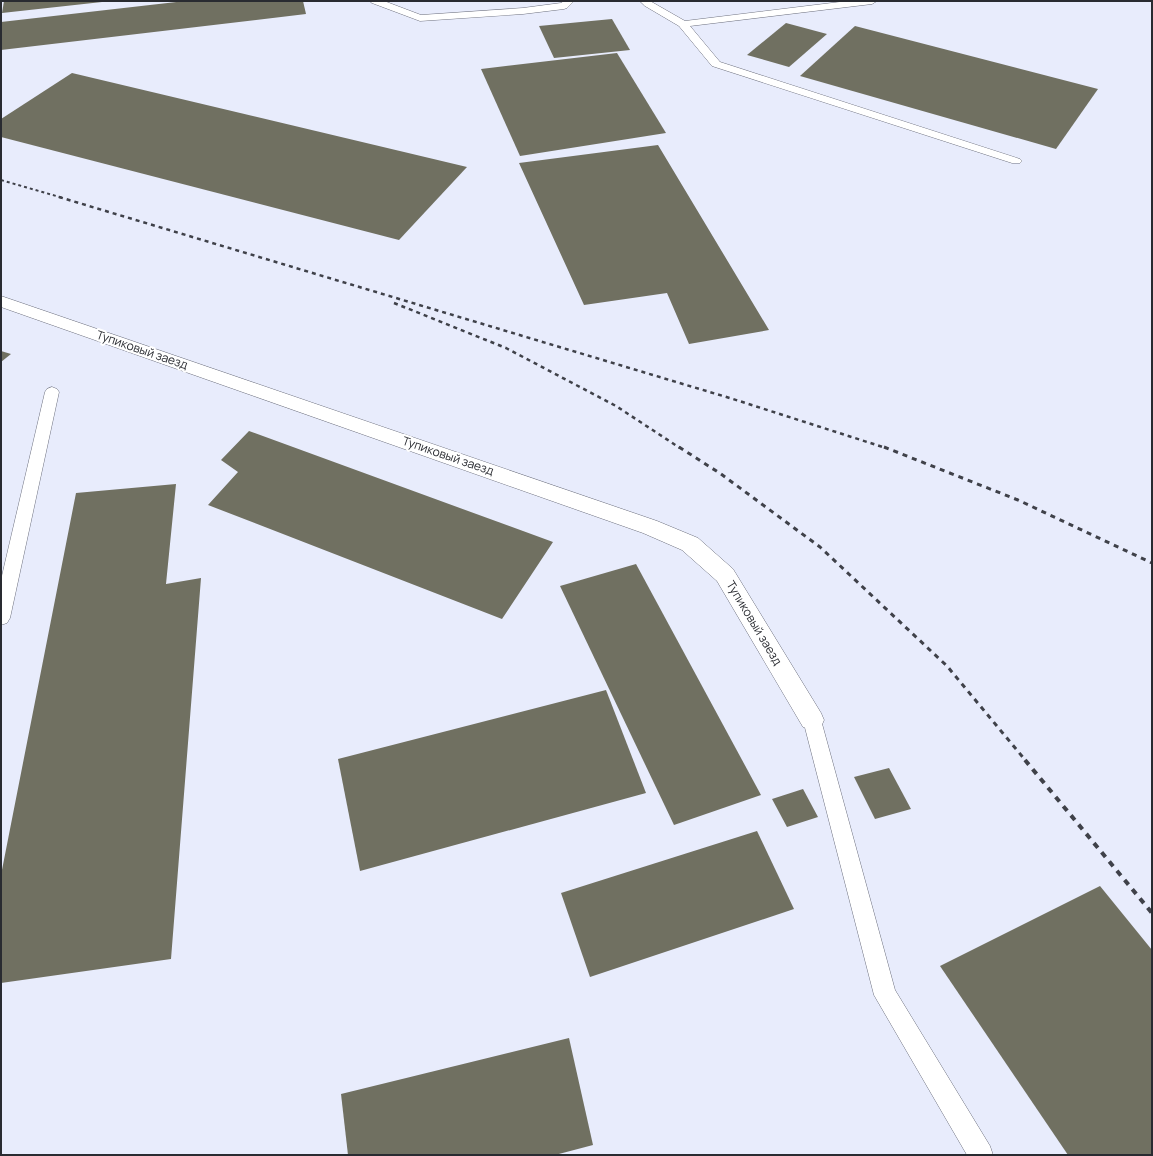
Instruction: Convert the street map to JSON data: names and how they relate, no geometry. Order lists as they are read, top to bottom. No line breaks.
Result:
{"streets":{"street":["Тупиковый заезд"]}}
